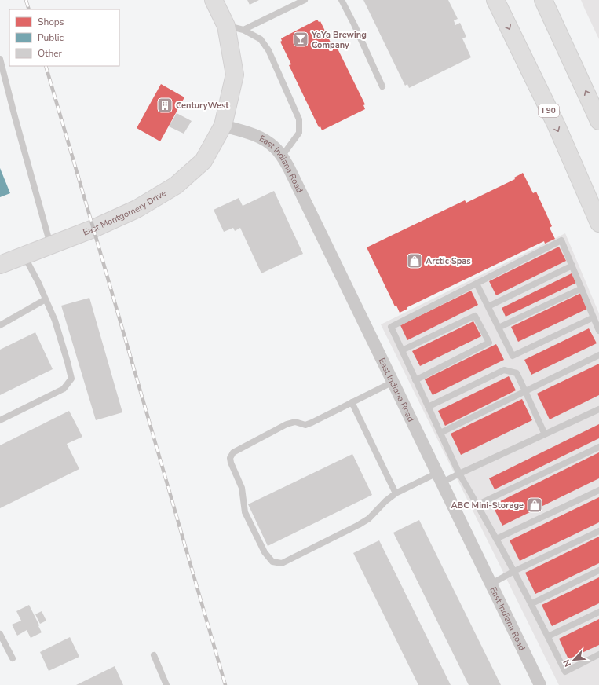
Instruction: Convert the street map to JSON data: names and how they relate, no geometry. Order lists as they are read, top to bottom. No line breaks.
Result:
{"streets":{"main road":["I 90","East Montgomery Drive"],"street":["East Indiana Road"]},"crossings":[["East Indiana Road","East Montgomery Drive"]],"places":{"bar":["YaYa Brewing Company"],"building":["CenturyWest"],"shop":["Arctic Spas","ABC Mini-Storage"]},"legend":["Shops","Public","Other"],"north":"bottom left"}
